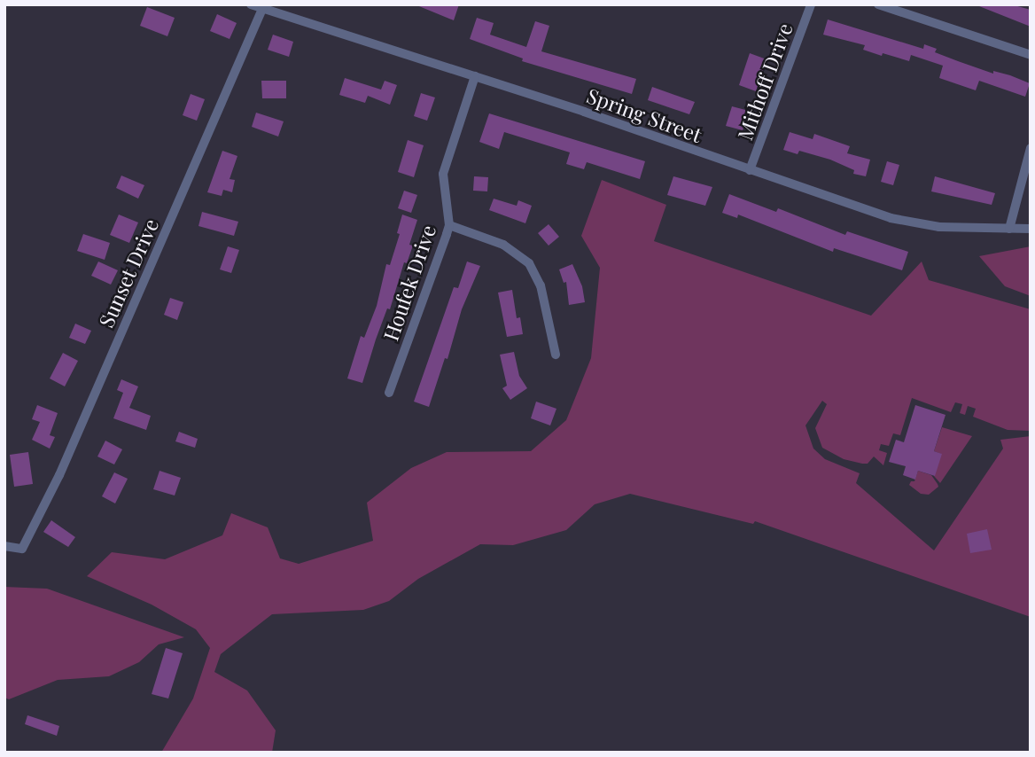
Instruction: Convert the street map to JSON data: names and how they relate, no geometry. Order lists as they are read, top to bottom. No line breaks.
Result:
{"streets":{"street":["Mithoff Drive","Spring Street","Sunset Drive","Houfek Drive"]},"crossings":[["Mithoff Drive","Spring Street"],["Spring Street","Sunset Drive"],["Spring Street","Houfek Drive"]]}
